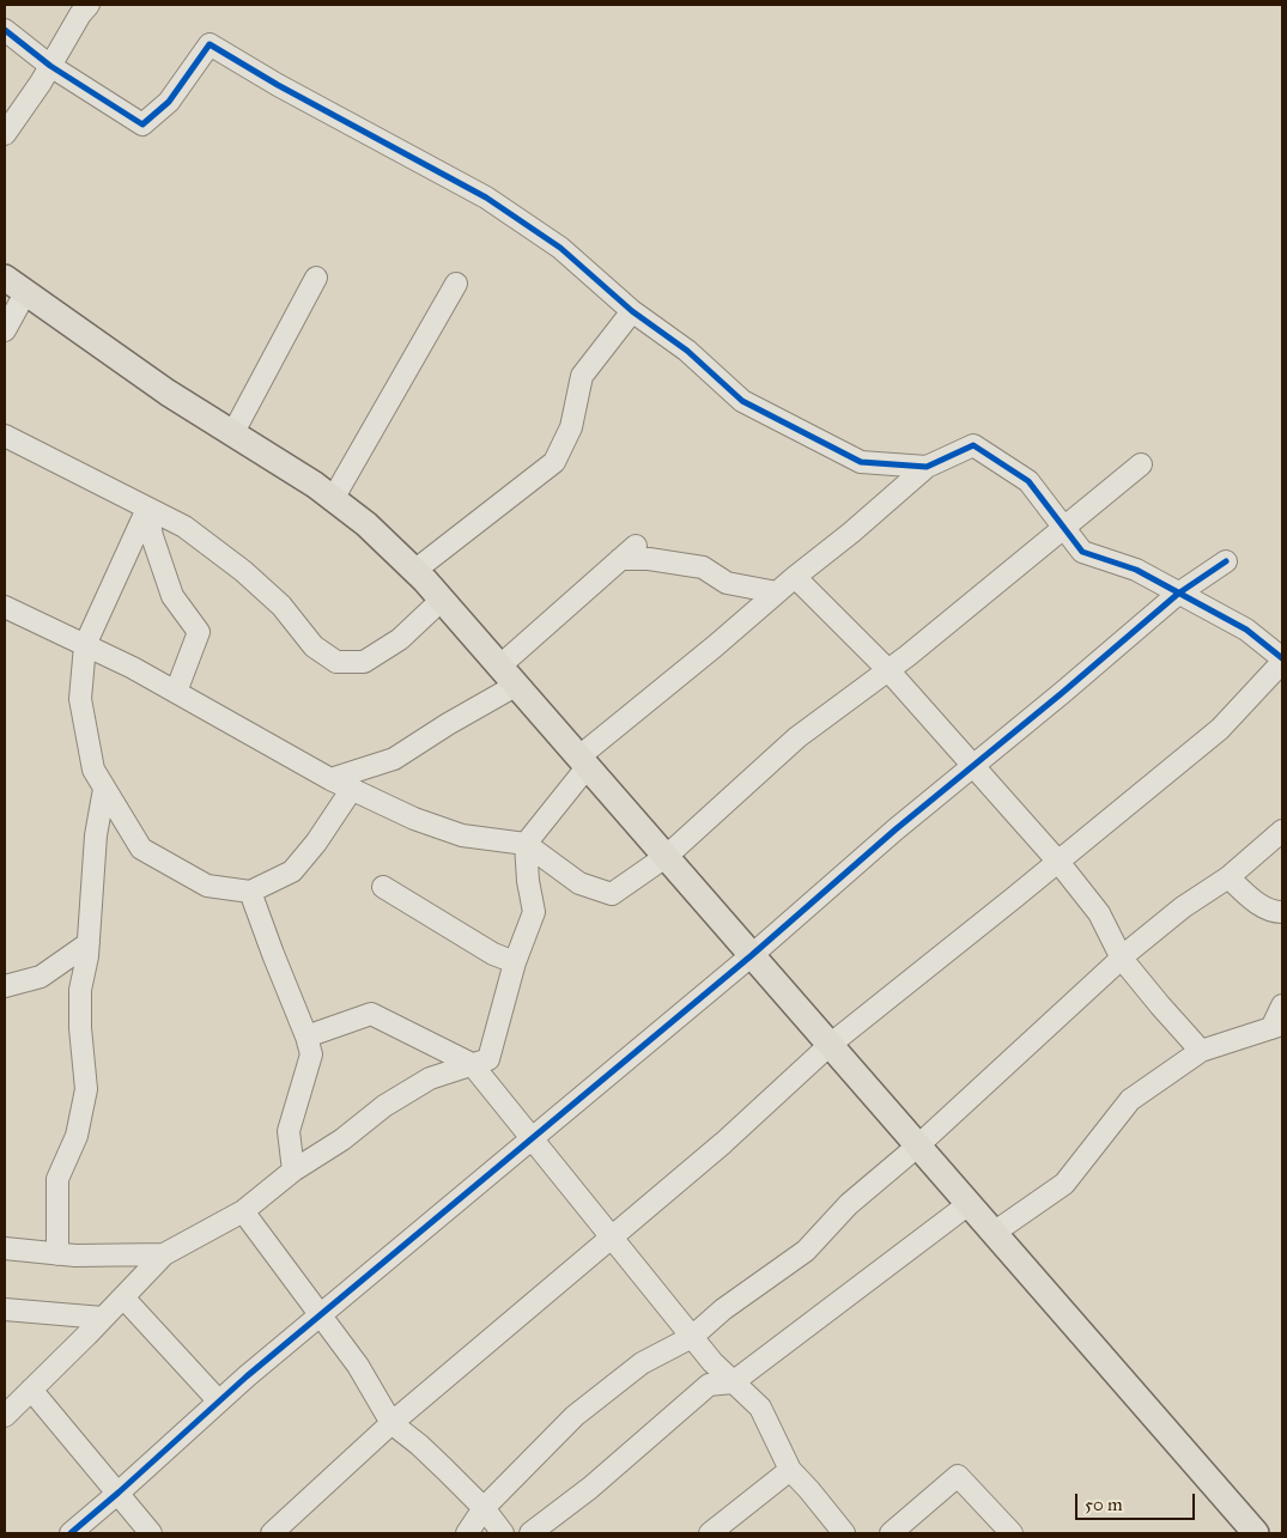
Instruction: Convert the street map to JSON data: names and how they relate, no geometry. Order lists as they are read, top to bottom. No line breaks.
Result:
{"scale_bar":"50 m"}
